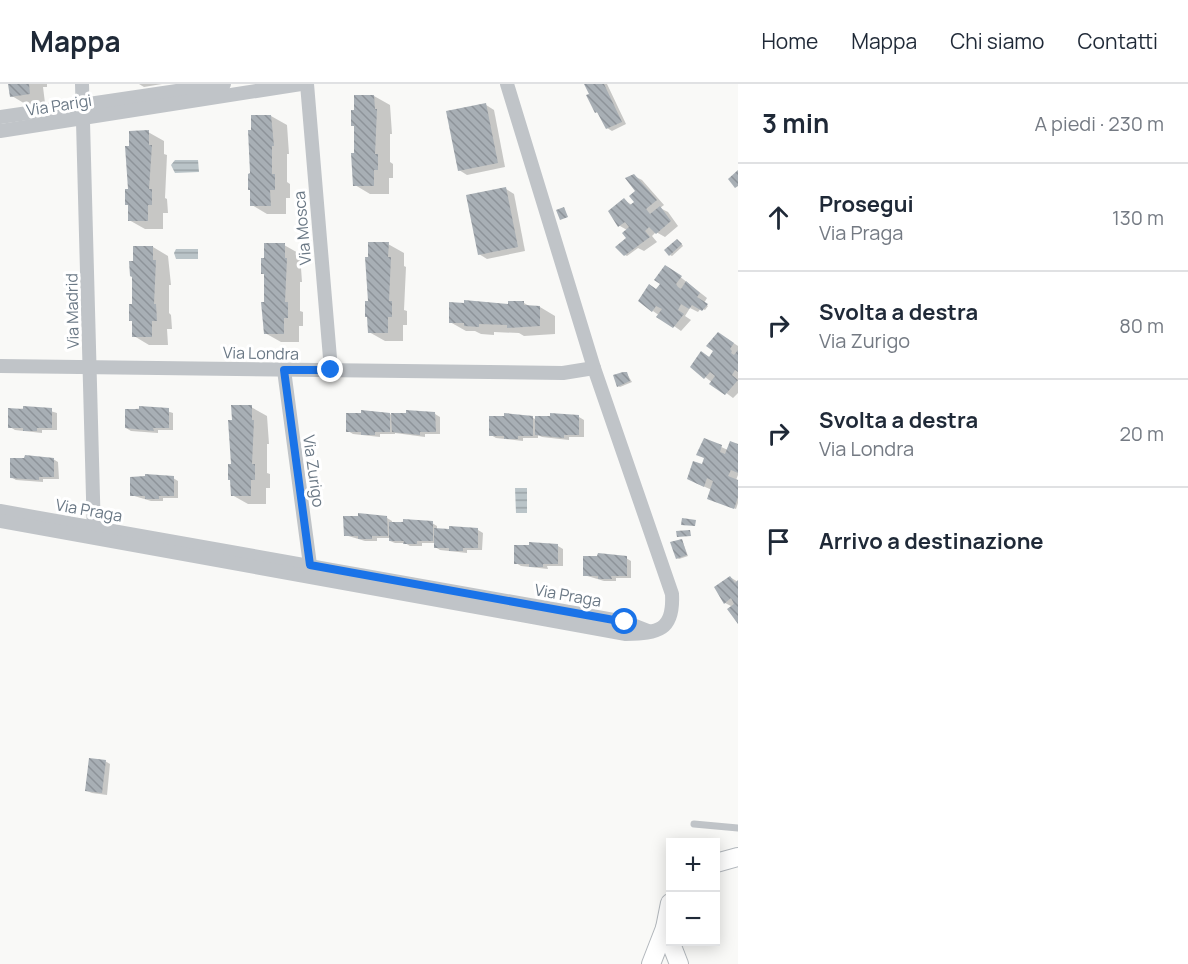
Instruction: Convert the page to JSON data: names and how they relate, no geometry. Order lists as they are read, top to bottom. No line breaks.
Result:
{"streets":{"street":["Via Parigi","Via Mosca","Via Madrid","Via Londra","Via Zurigo","Via Praga"]},"crossings":[["Via Parigi","Via Madrid"],["Via Mosca","Via Londra"],["Via Madrid","Via Londra"],["Via Madrid","Via Praga"],["Via Londra","Via Zurigo"],["Via Londra","Via Praga"],["Via Zurigo","Via Praga"]],"page":{"header":"Mappa","nav":["Home","Mappa","Chi siamo","Contatti"],"heading":["3 min","A piedi · 230 m"],"list":[["Prosegui","Via Praga","130 m"],["Svolta a destra","Via Zurigo","80 m"],["Svolta a destra","Via Londra","20 m"],"Arrivo a destinazione"],"map_buttons":["+","−"]}}
